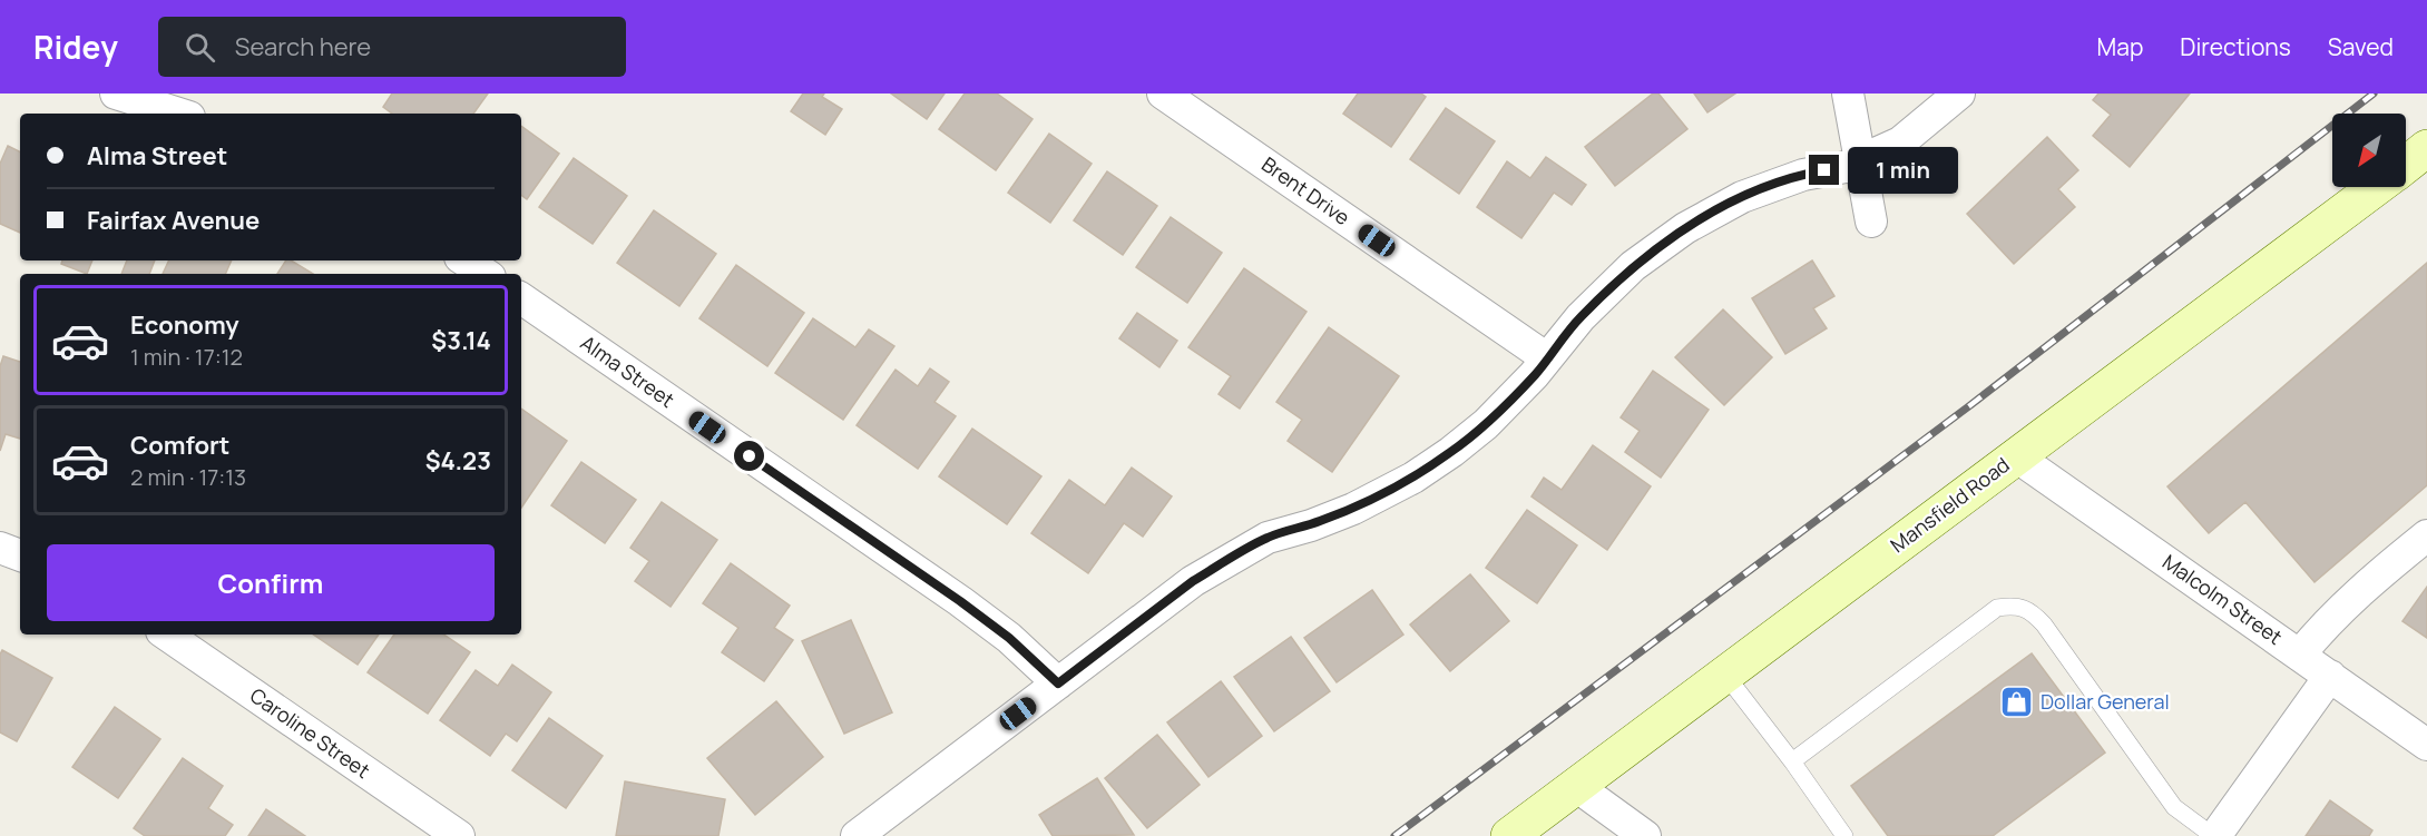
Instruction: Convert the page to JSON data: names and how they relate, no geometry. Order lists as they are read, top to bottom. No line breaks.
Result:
{"streets":{"main road":["Mansfield Road"],"street":["Brent Drive","Alma Street","Malcolm Street","Caroline Street"]},"crossings":[["Mansfield Road","Malcolm Street"]],"places":{"shop":["Dollar General"]},"north":"bottom left","page":{"header":"Ridey","search":"Search here","nav":["Map","Directions","Saved"],"banner":["Alma Street","Fairfax Avenue"],"bubble":"1 min","list":[{"name":"Economy","note":"1 min · 17:12","value":"$3.14"},{"name":"Comfort","note":"2 min · 17:13","value":"$4.23"}],"buttons":"Confirm"}}
